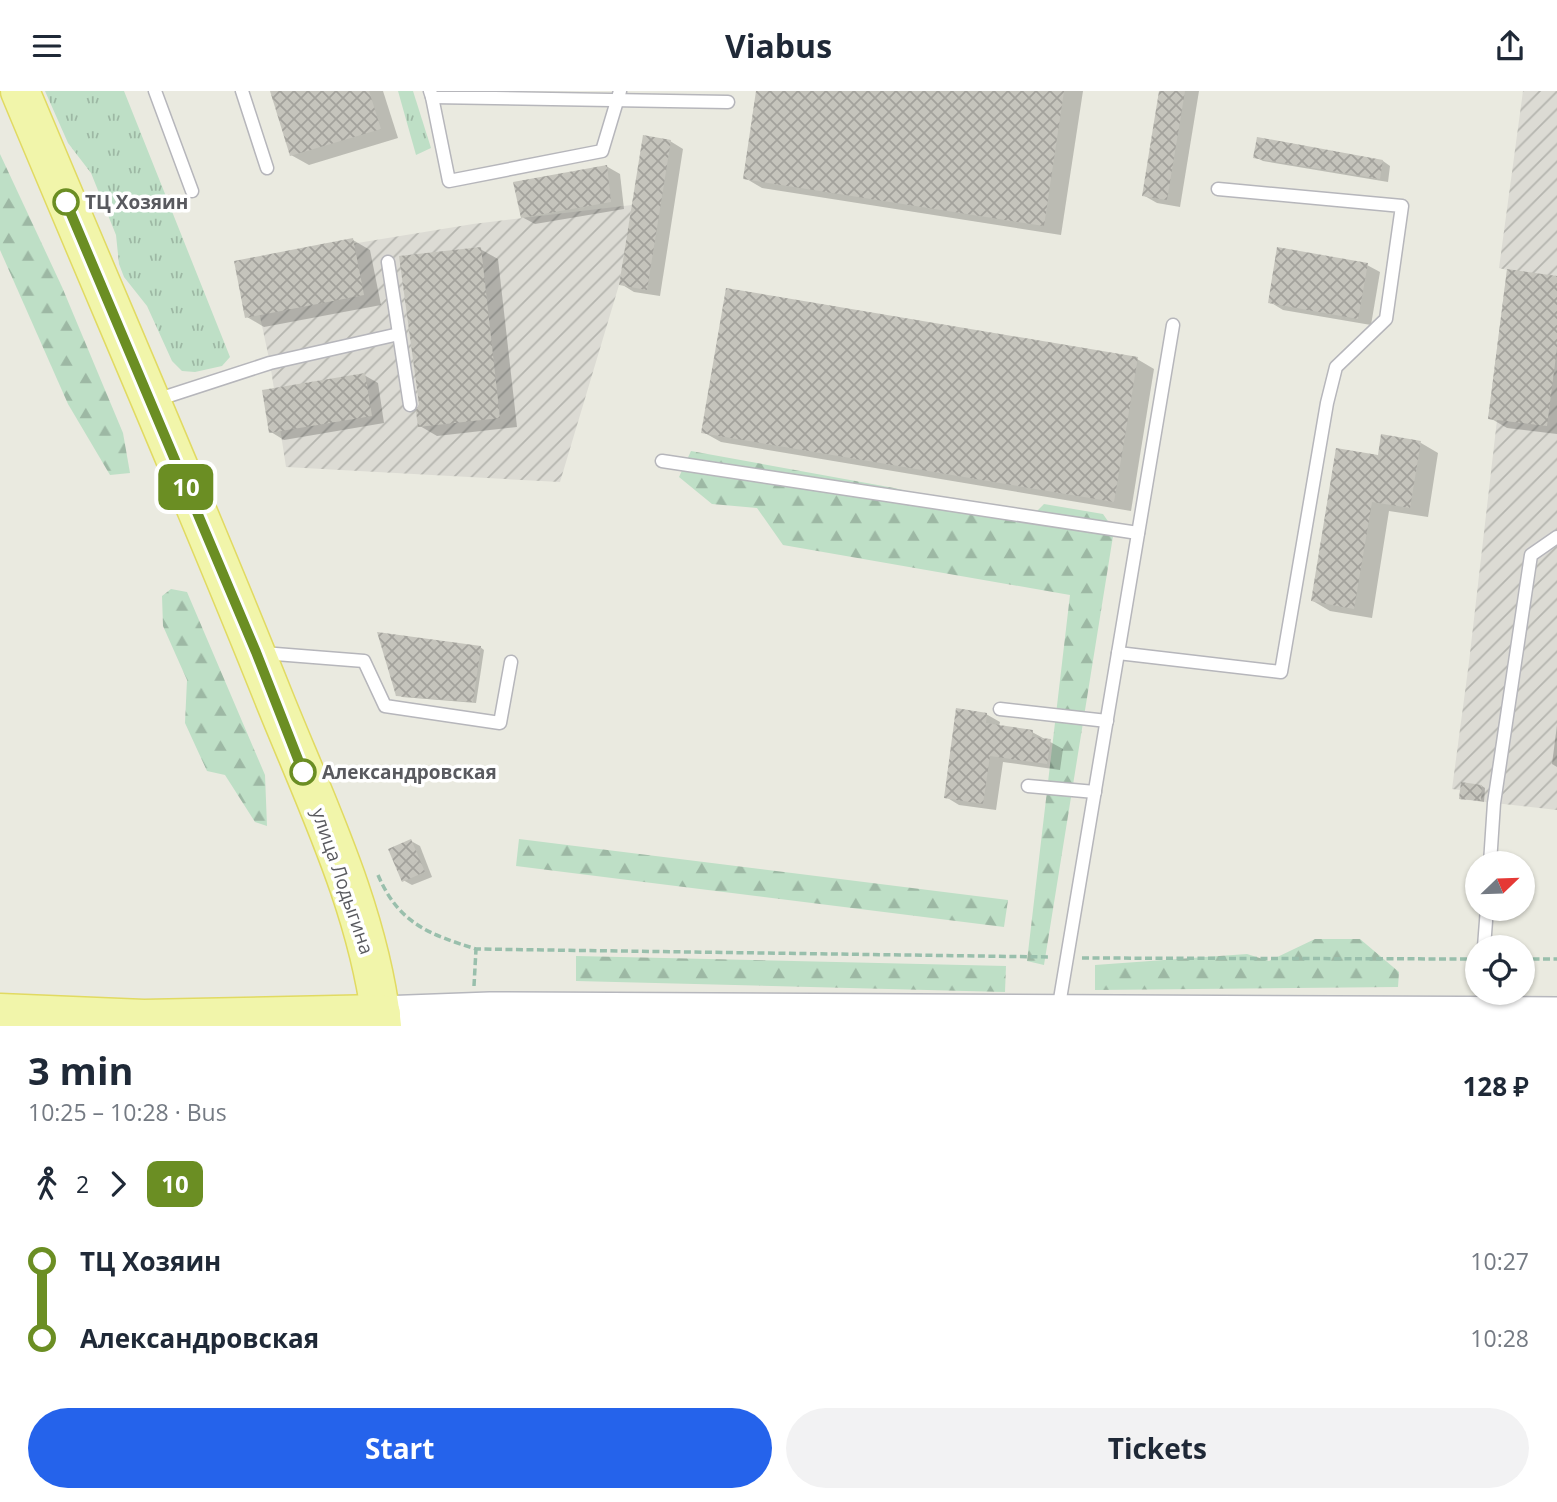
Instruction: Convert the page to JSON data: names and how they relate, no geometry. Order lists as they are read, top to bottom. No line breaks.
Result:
{"streets":{"main road":["улица Лодыгина"]},"places":["ТЦ Хозяин","Александровская"],"lines":["bus line 10"],"north":"top right","page":{"header":"Viabus","on_map":"10","heading":["3 min","10:25 – 10:28 · Bus","128 ₽"],"legs":["2","10"],"list":[{"name":"ТЦ Хозяин","value":"10:27"},{"name":"Александровская","value":"10:28"}],"buttons":["Start","Tickets"]}}
